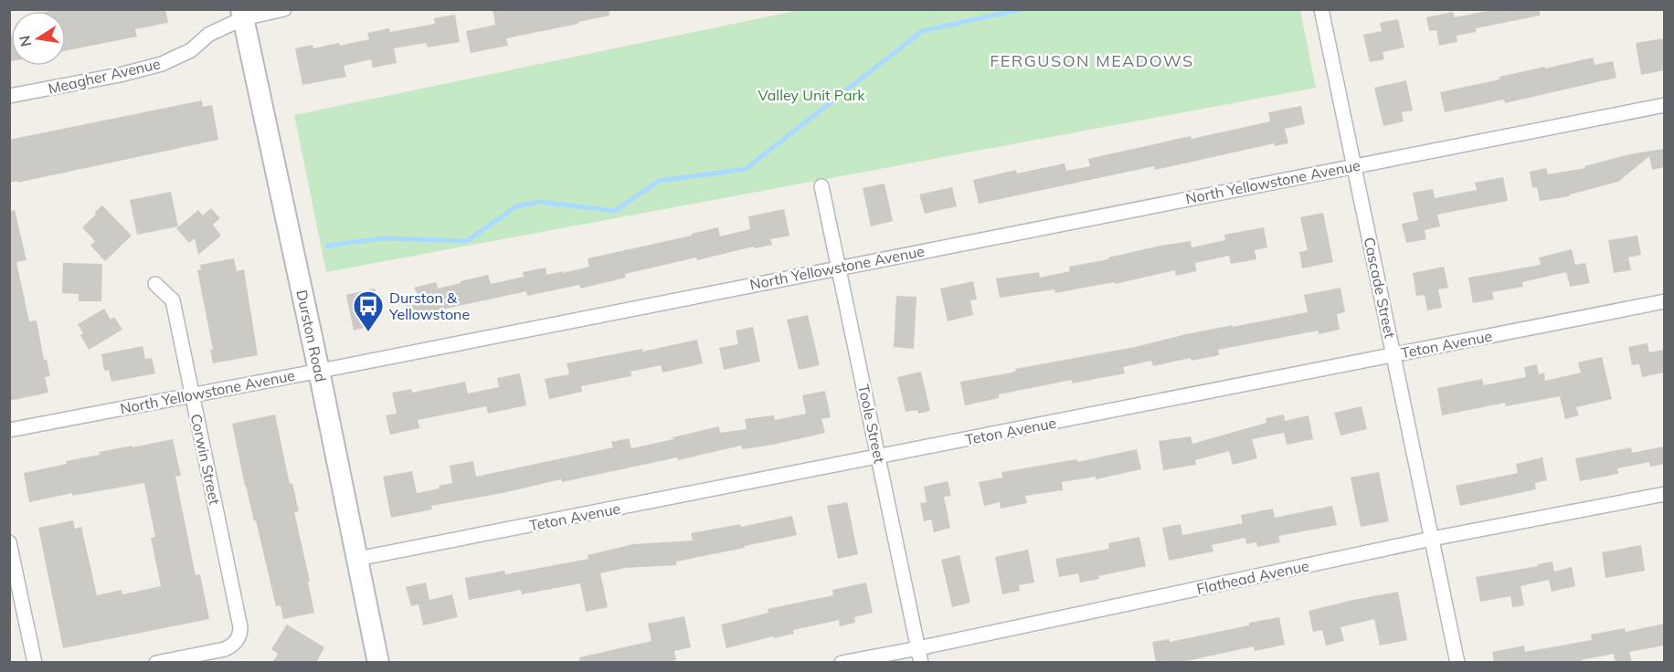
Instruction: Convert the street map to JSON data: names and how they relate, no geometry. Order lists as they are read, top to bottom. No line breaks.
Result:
{"streets":{"main road":["Durston Road"],"street":["Meagher Avenue","North Yellowstone Avenue","Cascade Street","Teton Avenue","Toole Street","Corwin Street","Flathead Avenue"]},"crossings":[["Meagher Avenue","Durston Road"],["North Yellowstone Avenue","Cascade Street"],["North Yellowstone Avenue","Durston Road"],["North Yellowstone Avenue","Toole Street"],["North Yellowstone Avenue","Corwin Street"],["Cascade Street","Teton Avenue"],["Cascade Street","Flathead Avenue"],["Durston Road","Teton Avenue"],["Teton Avenue","Toole Street"],["Toole Street","Flathead Avenue"]],"districts":["FERGUSON MEADOWS"],"parks":["Valley Unit Park"],"places":{"bus stop":["Durston & Yellowstone"]},"north":"left"}
